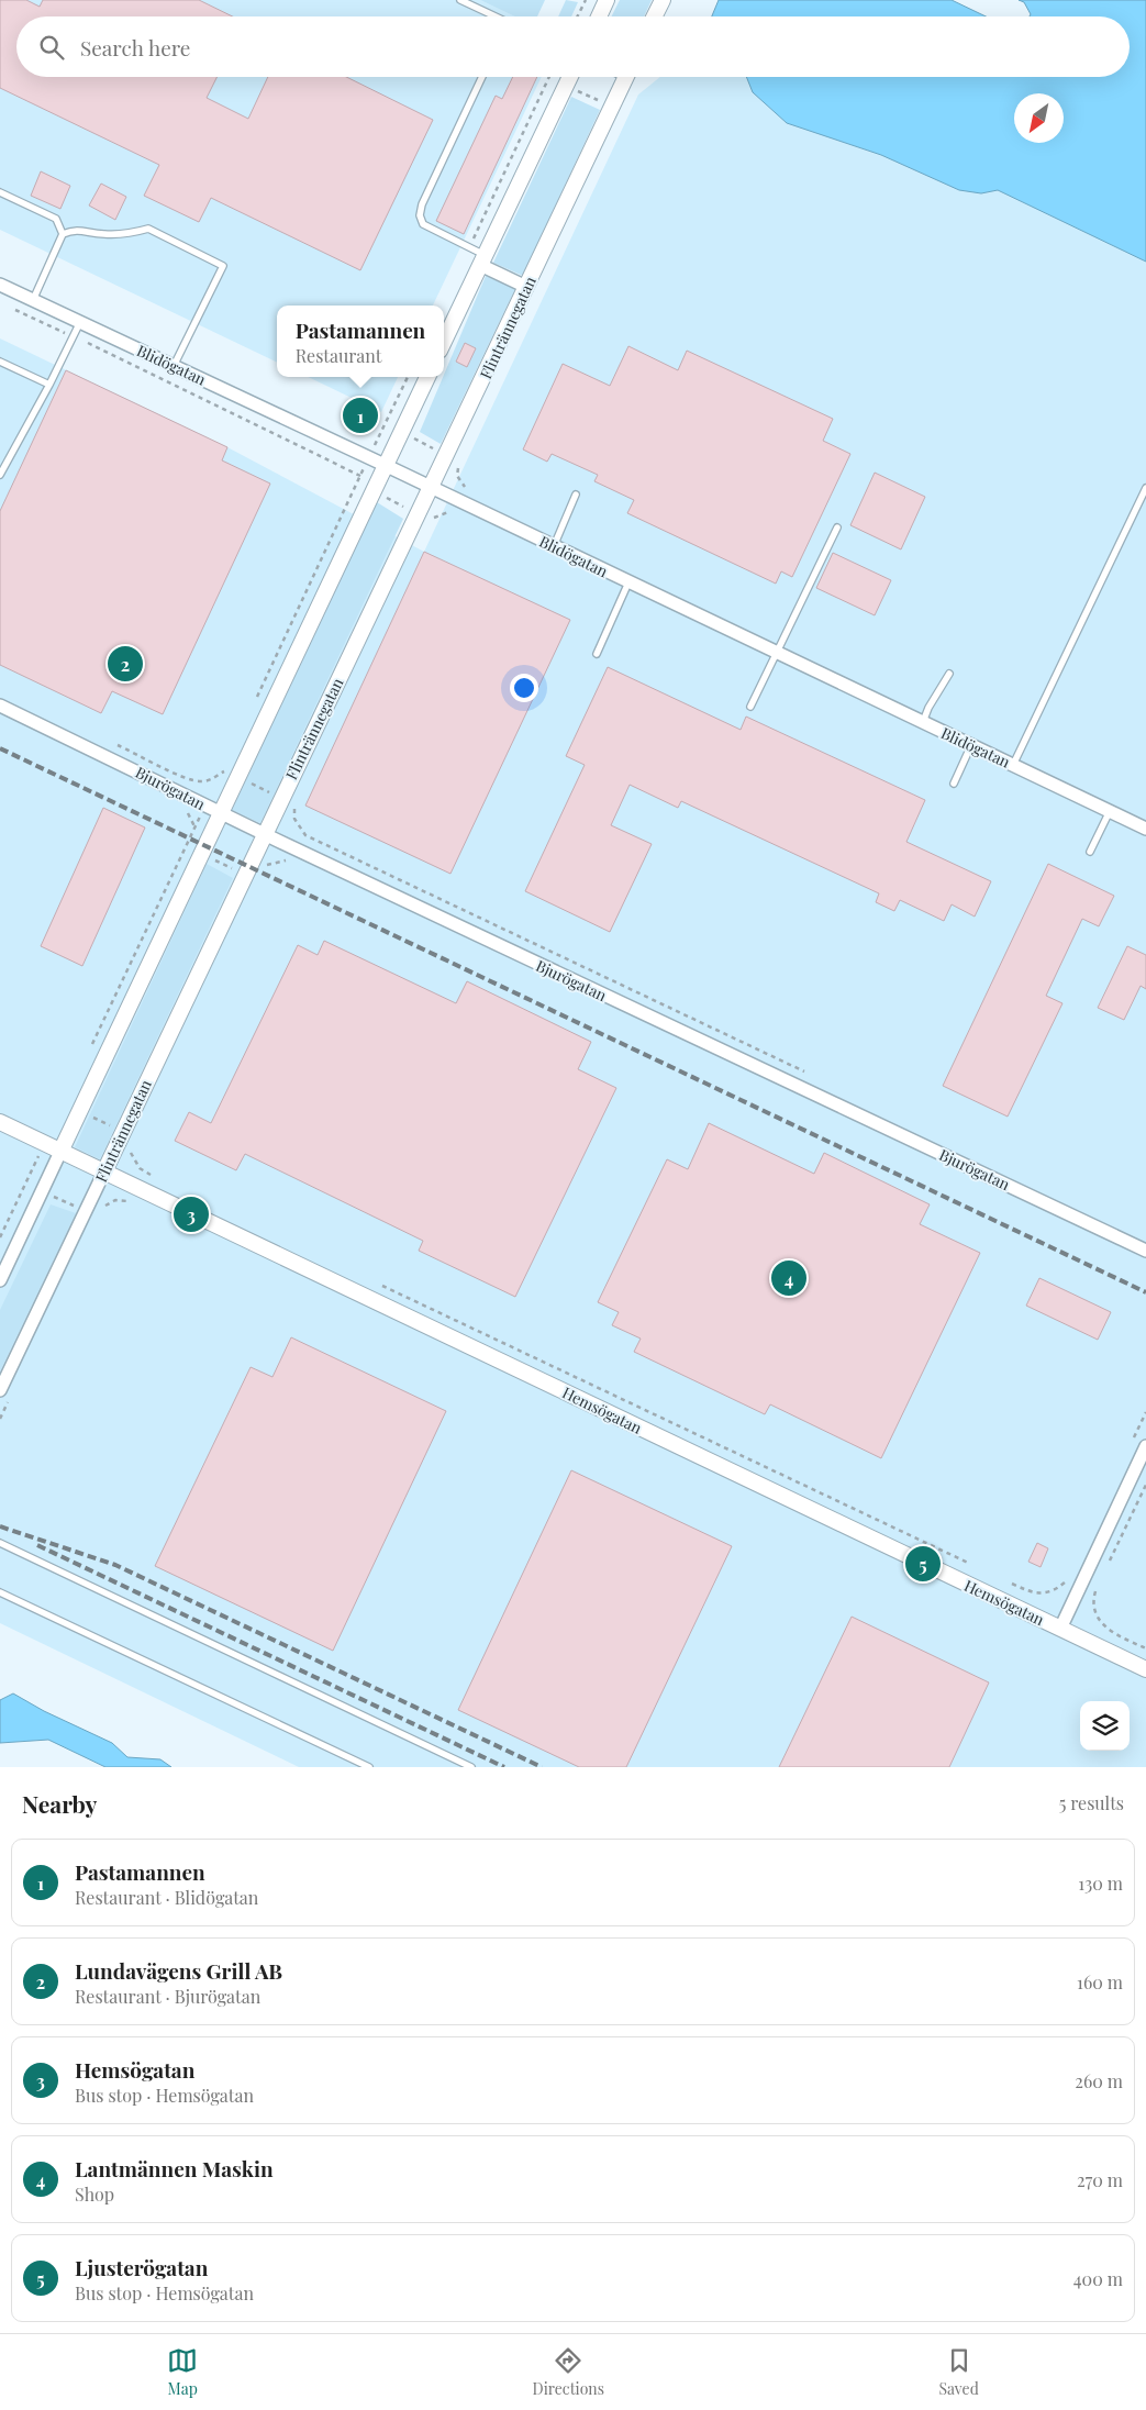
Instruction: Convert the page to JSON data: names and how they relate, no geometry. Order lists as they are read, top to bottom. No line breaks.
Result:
{"streets":{"street":["Flintrännegatan","Blidögatan","Bjurögatan","Hemsögatan"]},"crossings":[["Flintrännegatan","Blidögatan"],["Flintrännegatan","Bjurögatan"],["Flintrännegatan","Hemsögatan"]],"north":"bottom left","page":{"search":"Search here","popup":["Pastamannen","Restaurant"],"pins":["1","2","3","4","5"],"heading":["Nearby","5 results"],"list":[{"mark":"1","name":"Pastamannen","note":"Restaurant · Blidögatan","value":"130 m"},{"mark":"2","name":"Lundavägens Grill AB","note":"Restaurant · Bjurögatan","value":"160 m"},{"mark":"3","name":"Hemsögatan","note":"Bus stop · Hemsögatan","value":"260 m"},{"mark":"4","name":"Lantmännen Maskin","note":"Shop","value":"270 m"},{"mark":"5","name":"Ljusterögatan","note":"Bus stop · Hemsögatan","value":"400 m"}],"nav":["Map","Directions","Saved"]}}
